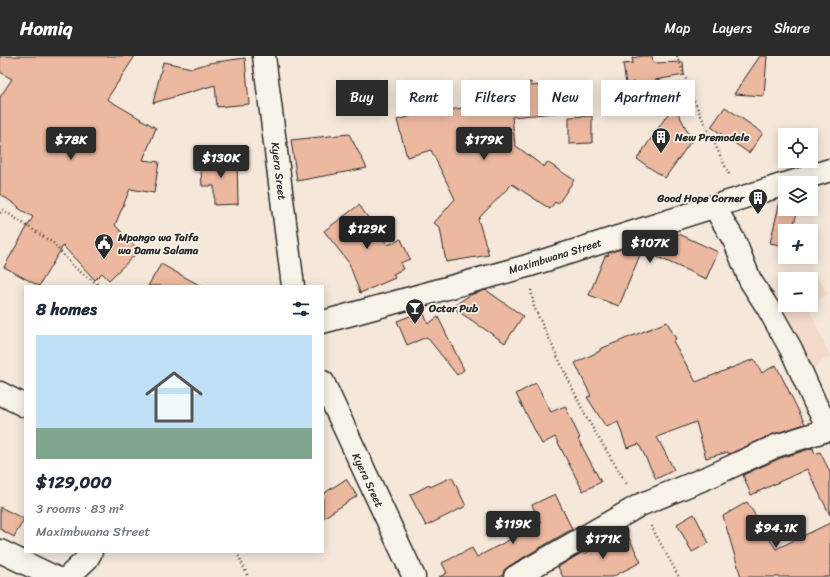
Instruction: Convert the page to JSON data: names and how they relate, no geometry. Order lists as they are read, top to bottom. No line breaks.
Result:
{"streets":{"street":["Kyera Sreet","Maximbwana Street"]},"places":{"building":["New Premodele","Good Hope Corner"],"public building":["Mpango wa Taifa wa Damu Salama"],"bar":["Octar Pub"]},"page":{"header":"Homiq","nav":["Map","Layers","Share"],"chip":["Buy","Rent","Filters","New","Apartment"],"price":["$78K","$179K","$130K","$129K","$107K","$119K","$94.1K","$171K"],"map_buttons":["+","−"],"heading":"8 homes","list":[{"name":"$129,000","note":"3 rooms · 83 m² · Maximbwana Street"}]}}
